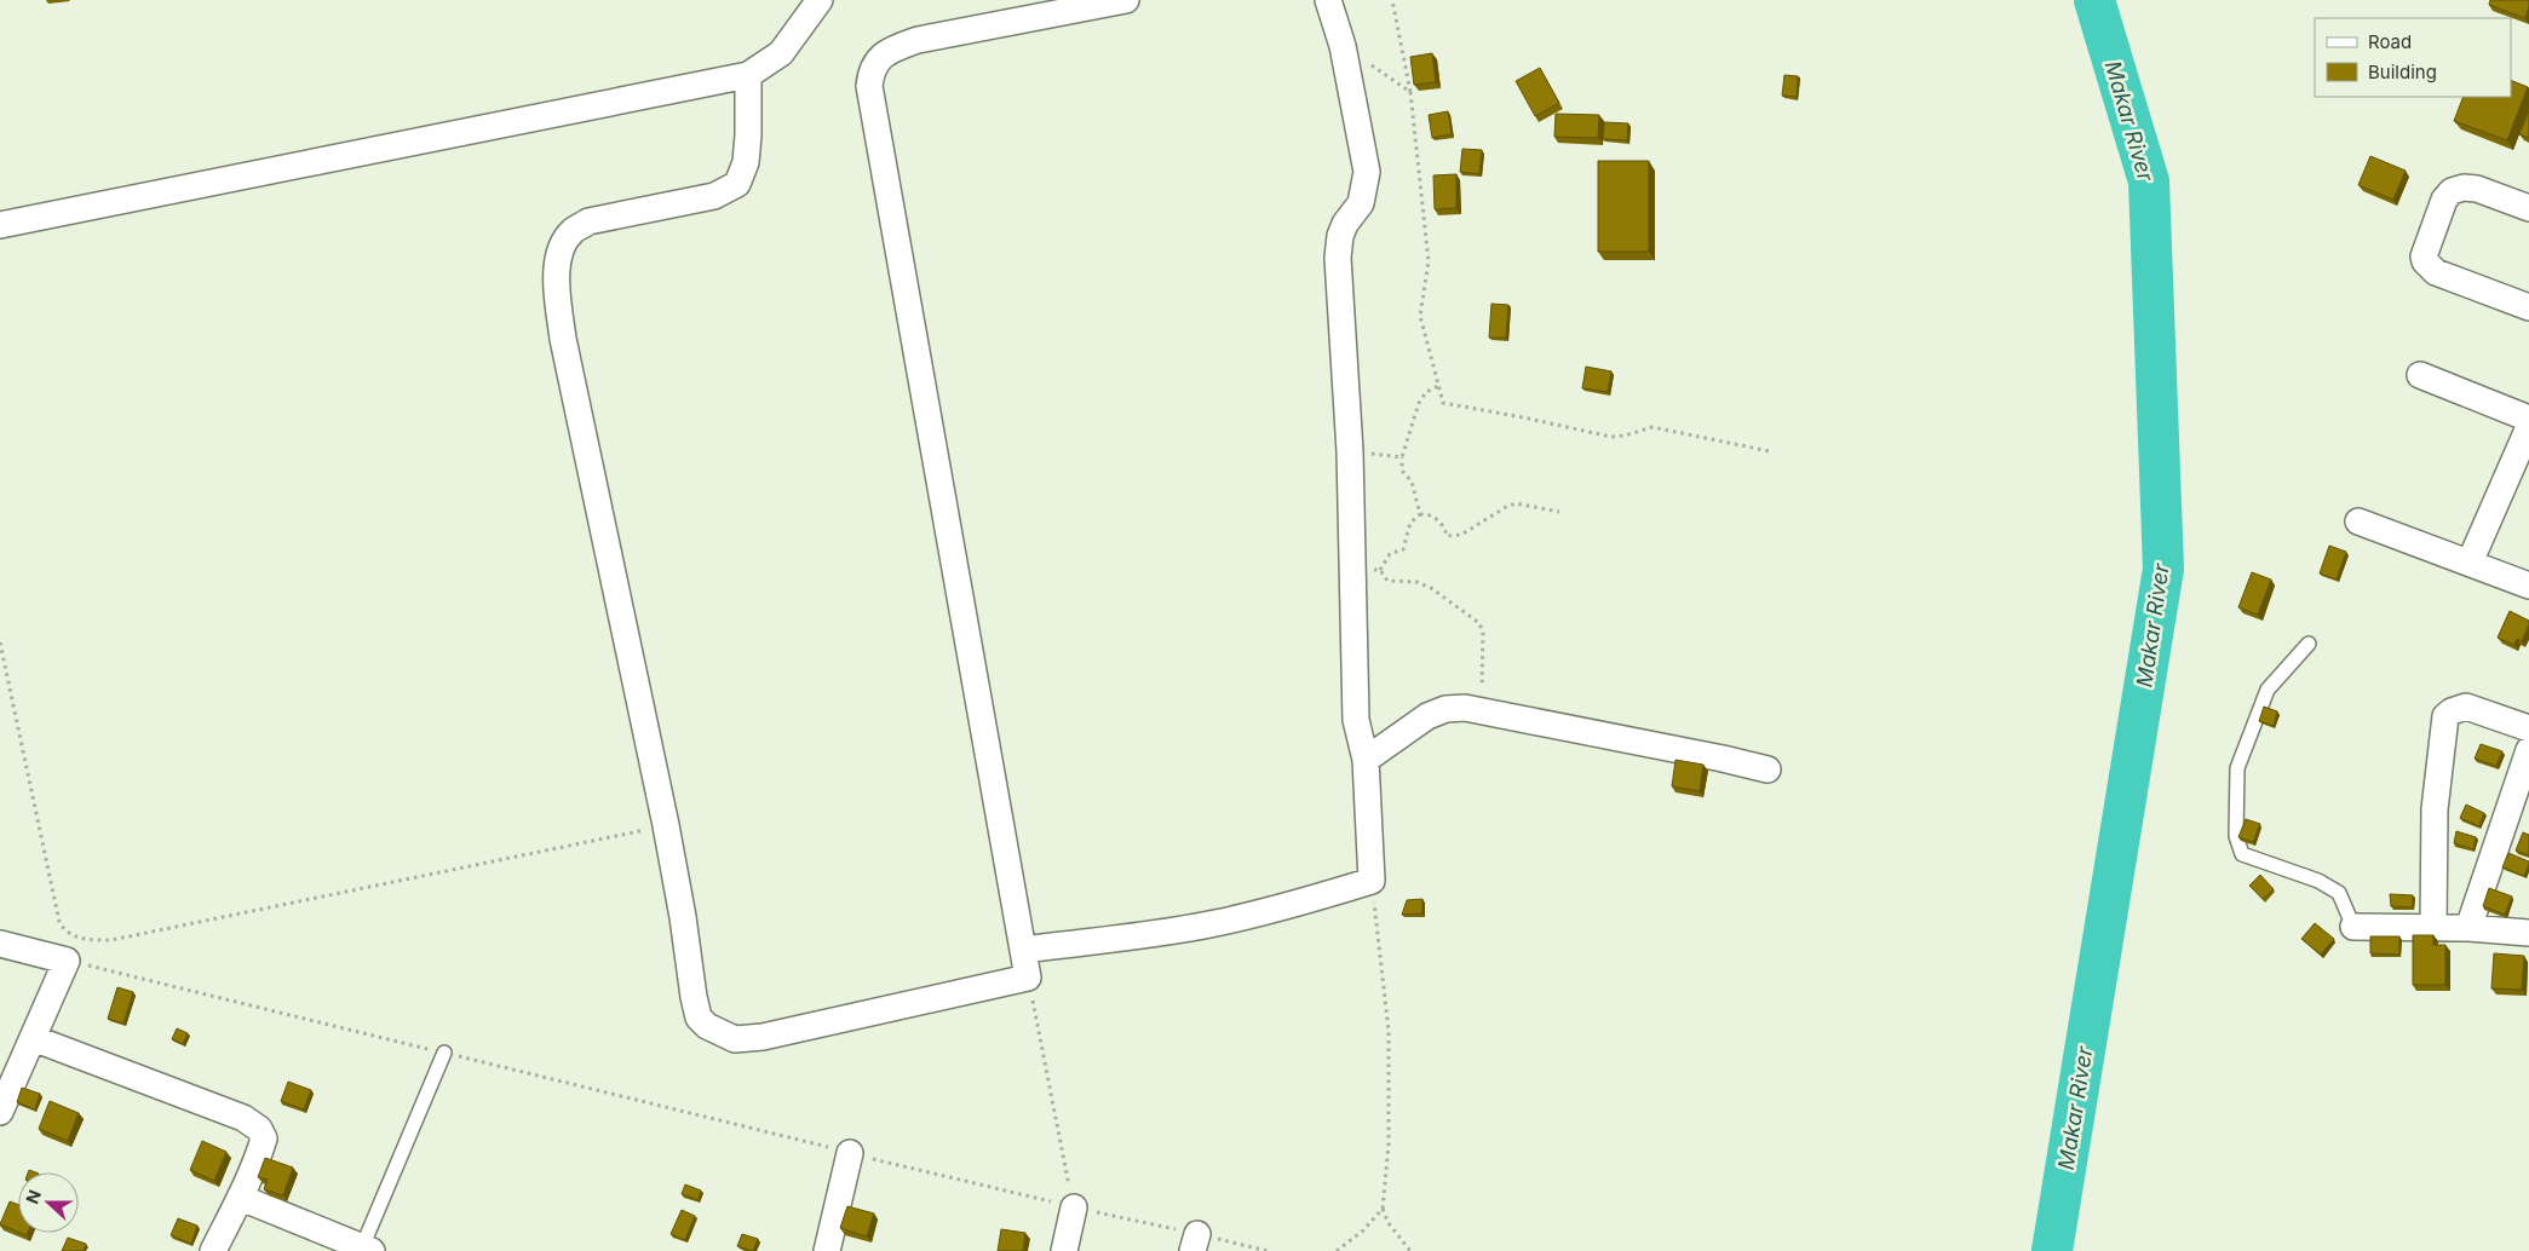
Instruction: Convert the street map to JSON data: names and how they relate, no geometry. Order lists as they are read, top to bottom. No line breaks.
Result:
{"water":["Makar River"],"legend":["Road","Building"],"north":"left"}
